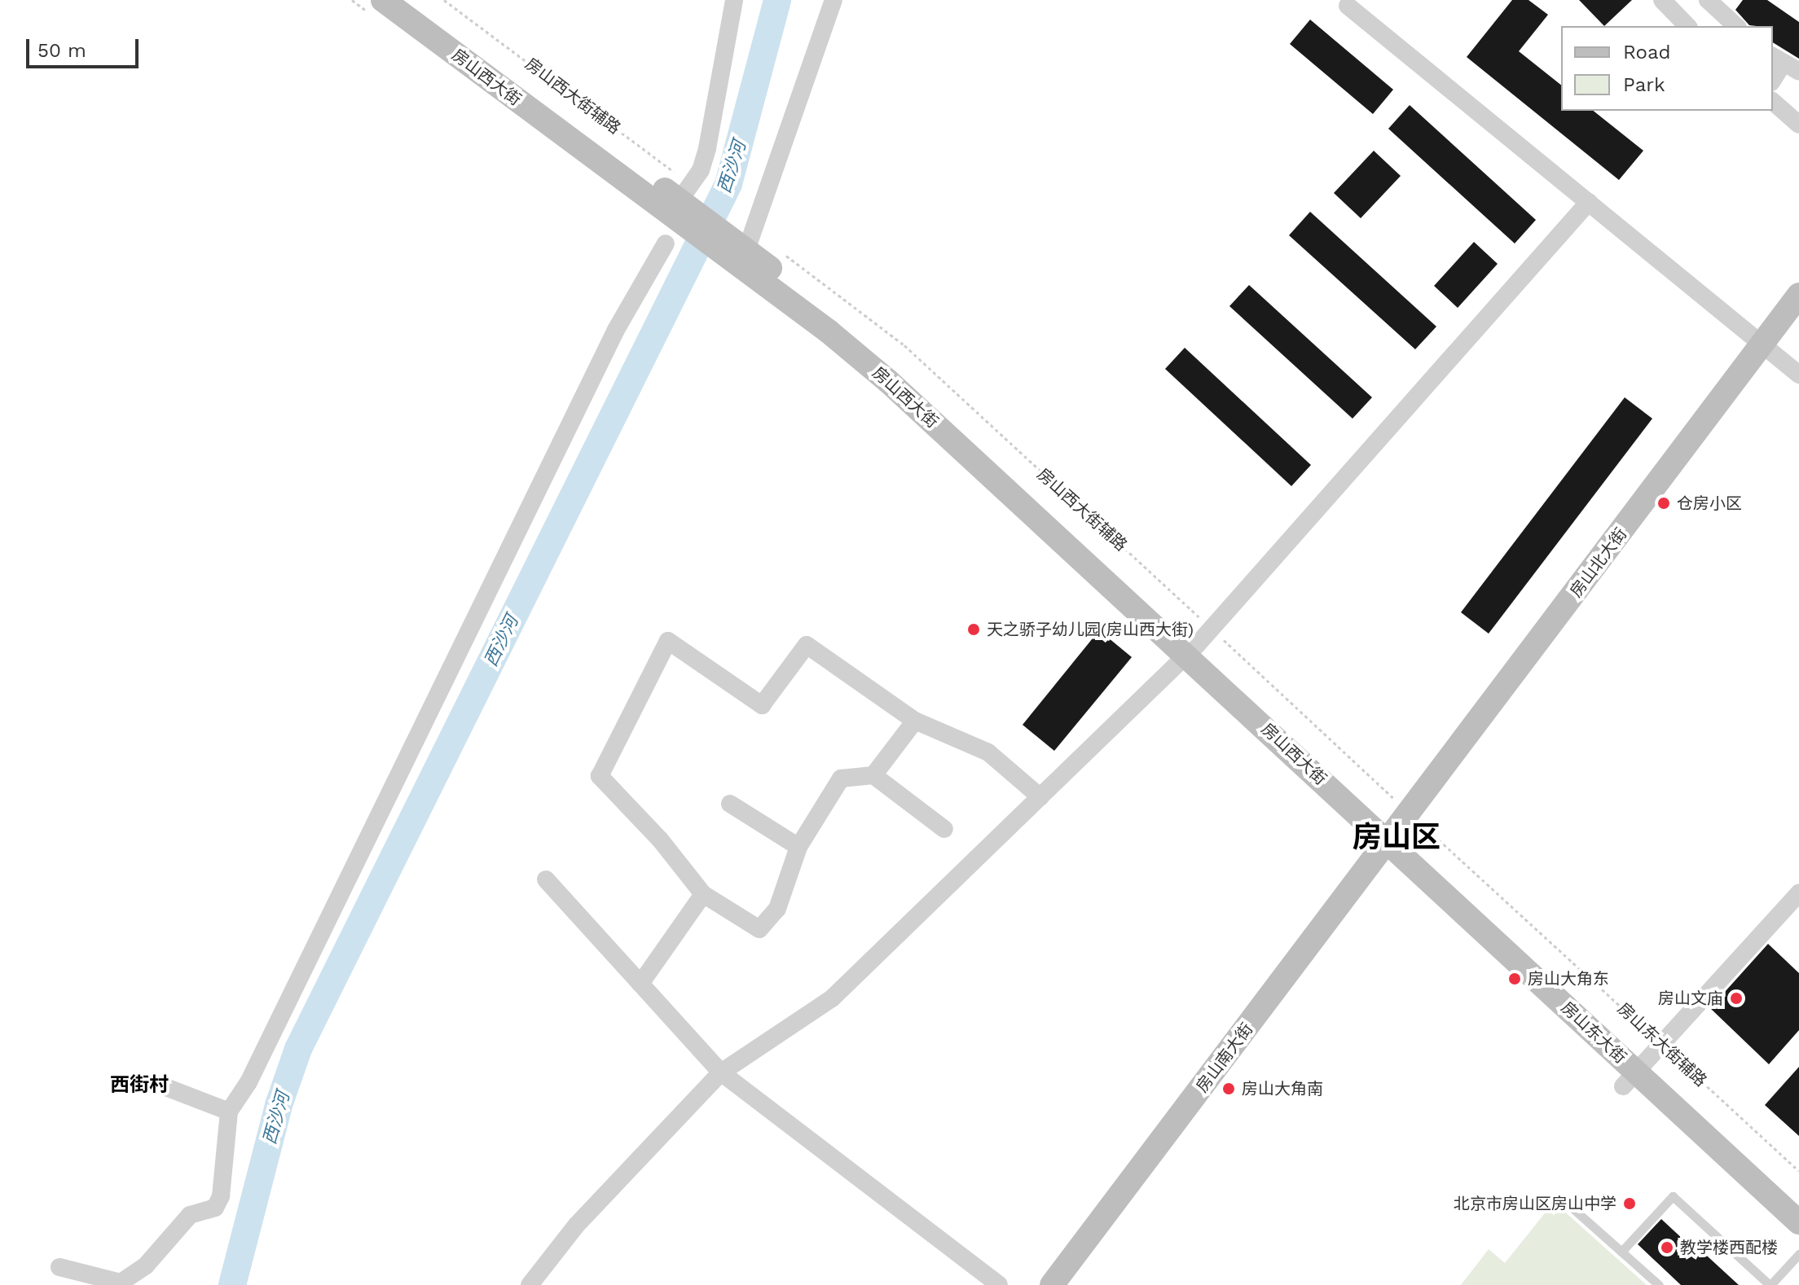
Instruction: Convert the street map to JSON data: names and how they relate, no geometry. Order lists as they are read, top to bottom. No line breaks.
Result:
{"streets":{"main road":["房山西大街","房山北大街","房山东大街","房山南大街"],"path":["房山西大街辅路","房山东大街辅路"]},"crossings":[["房山西大街","房山西大街辅路"],["房山西大街","房山北大街"],["房山西大街","房山东大街"],["房山西大街","房山东大街辅路"],["房山西大街","房山南大街"],["房山西大街辅路","房山北大街"],["房山西大街辅路","房山东大街"],["房山西大街辅路","房山东大街辅路"],["房山西大街辅路","房山南大街"],["房山北大街","房山东大街"],["房山北大街","房山东大街辅路"],["房山北大街","房山南大街"],["房山东大街","房山东大街辅路"],["房山东大街","房山南大街"],["房山东大街辅路","房山南大街"]],"districts":["房山区","西街村"],"water":["西沙河"],"places":["仓房小区","天之骄子幼儿园(房山西大街)","房山大角东","房山文庙","房山大角南","北京市房山区房山中学","教学楼西配楼"],"legend":["Road","Park"],"scale_bar":"50 m"}
